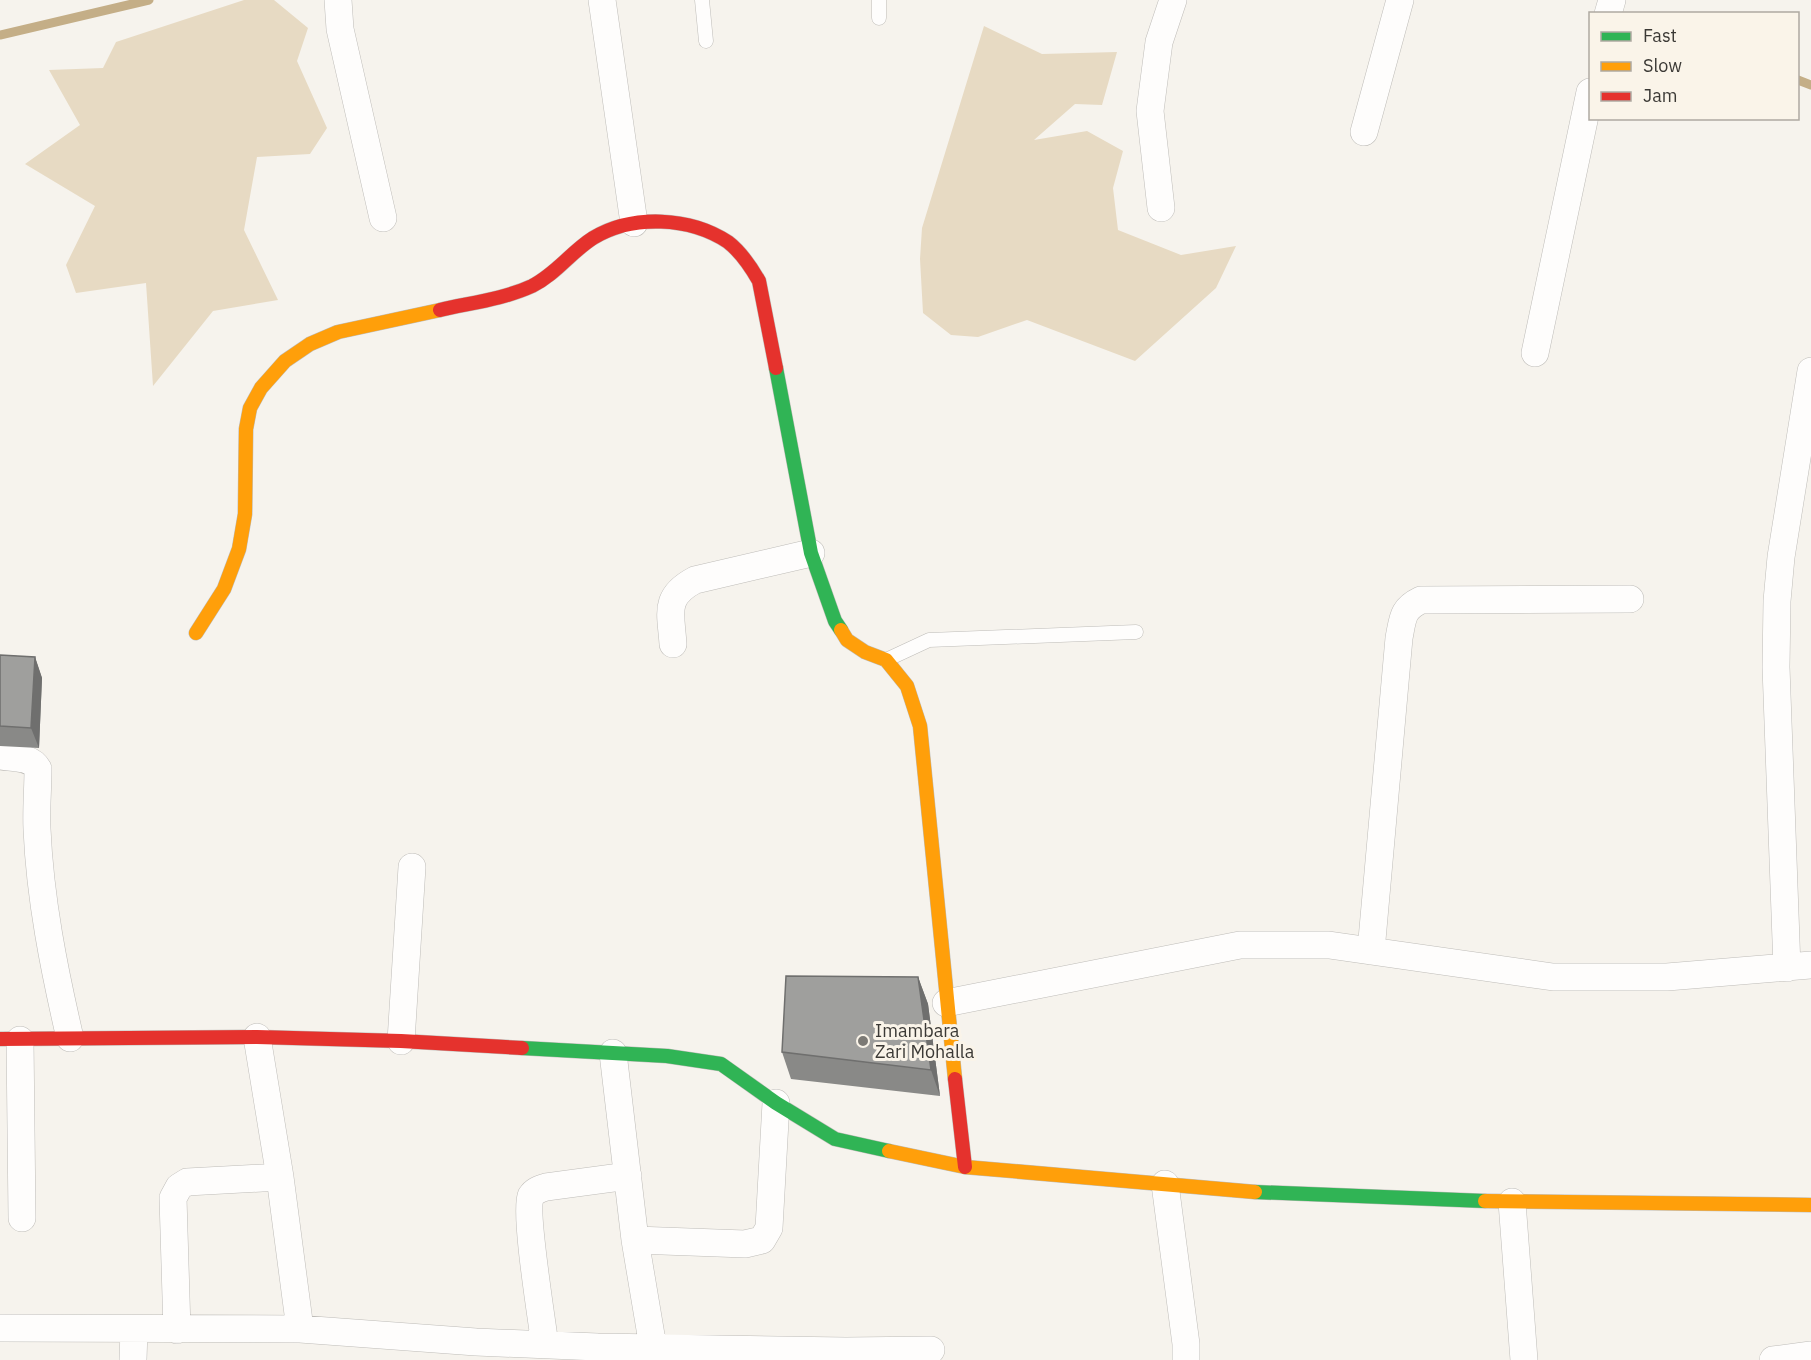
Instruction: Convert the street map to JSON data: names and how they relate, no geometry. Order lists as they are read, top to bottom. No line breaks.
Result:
{"places":["Imambara Zari Mohalla"],"legend":["Fast","Slow","Jam"]}
